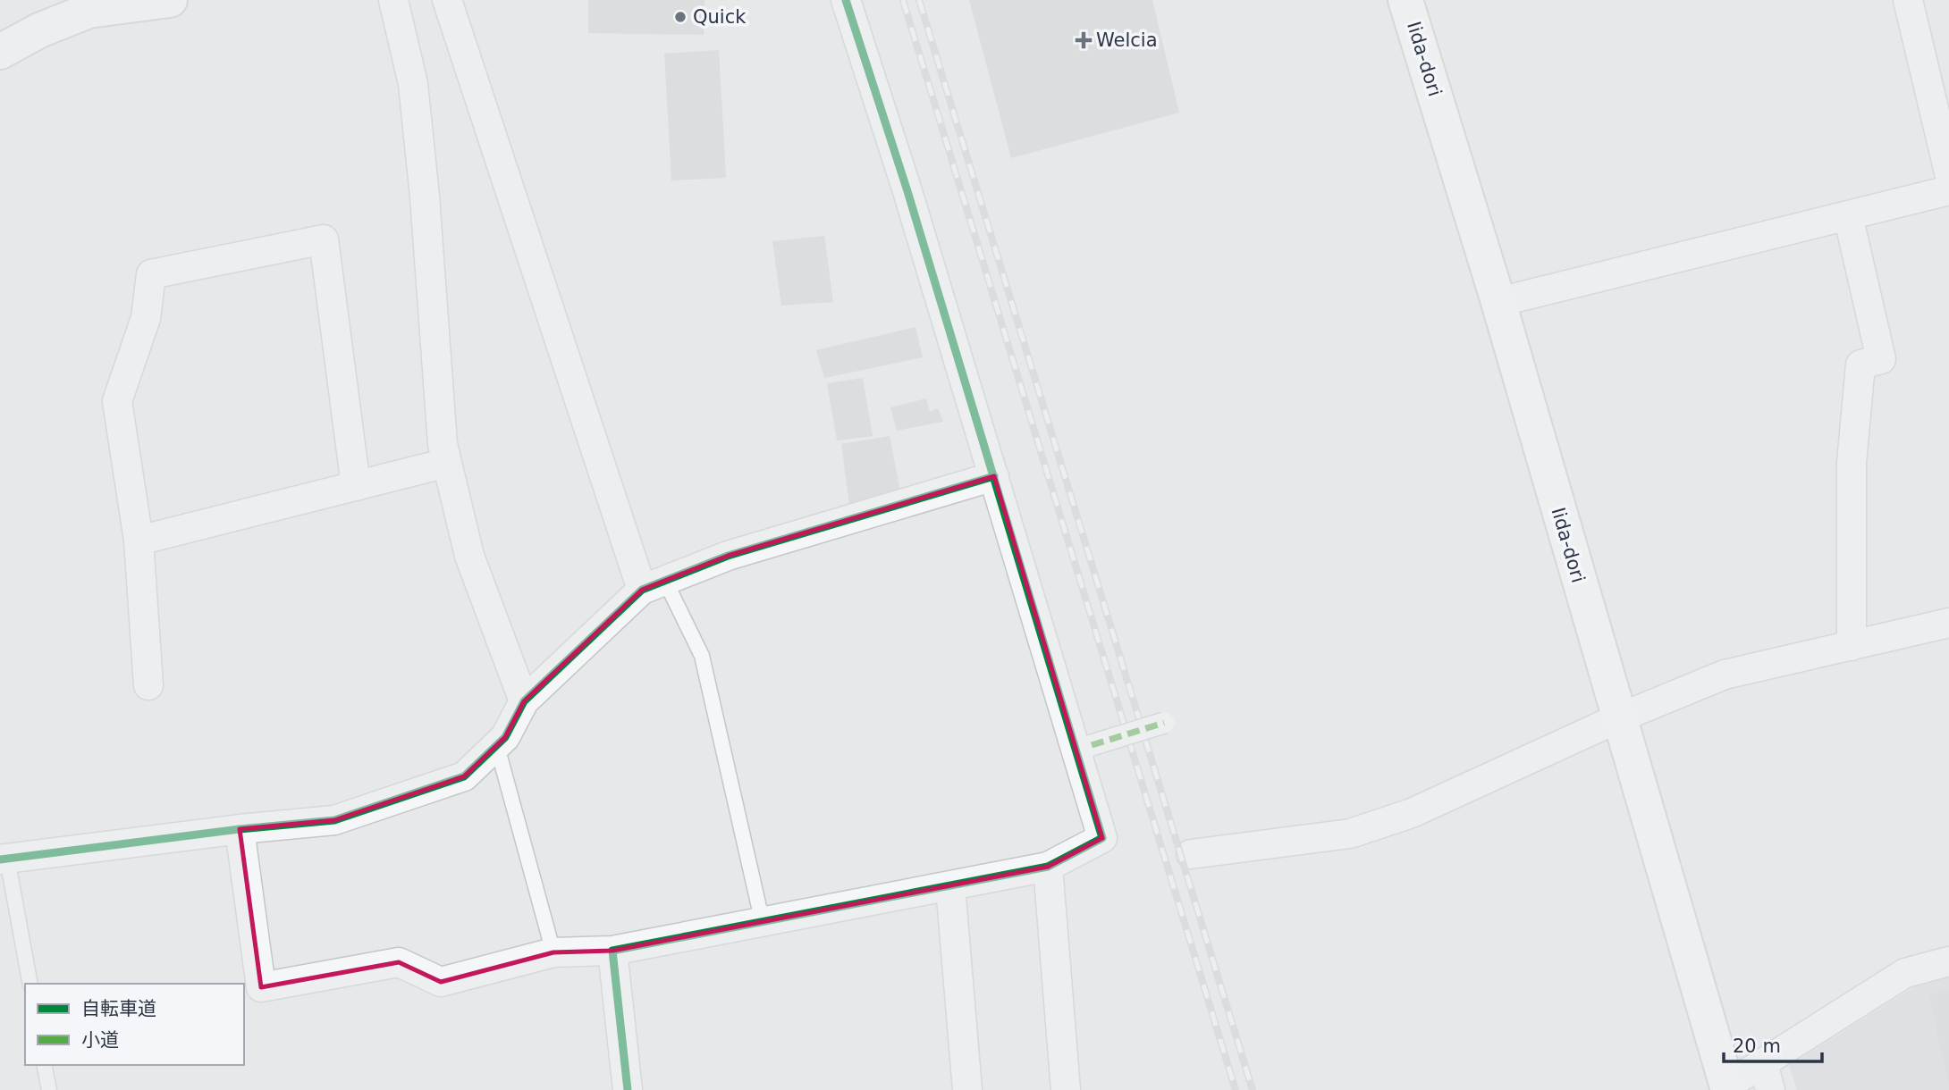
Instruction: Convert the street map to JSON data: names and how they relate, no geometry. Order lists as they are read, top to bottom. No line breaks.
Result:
{"streets":{"main road":["Iida-dori"]},"places":{"other":["Quick"],"health":["Welcia"]},"legend":["自転車道","小道"],"scale_bar":"20 m"}
